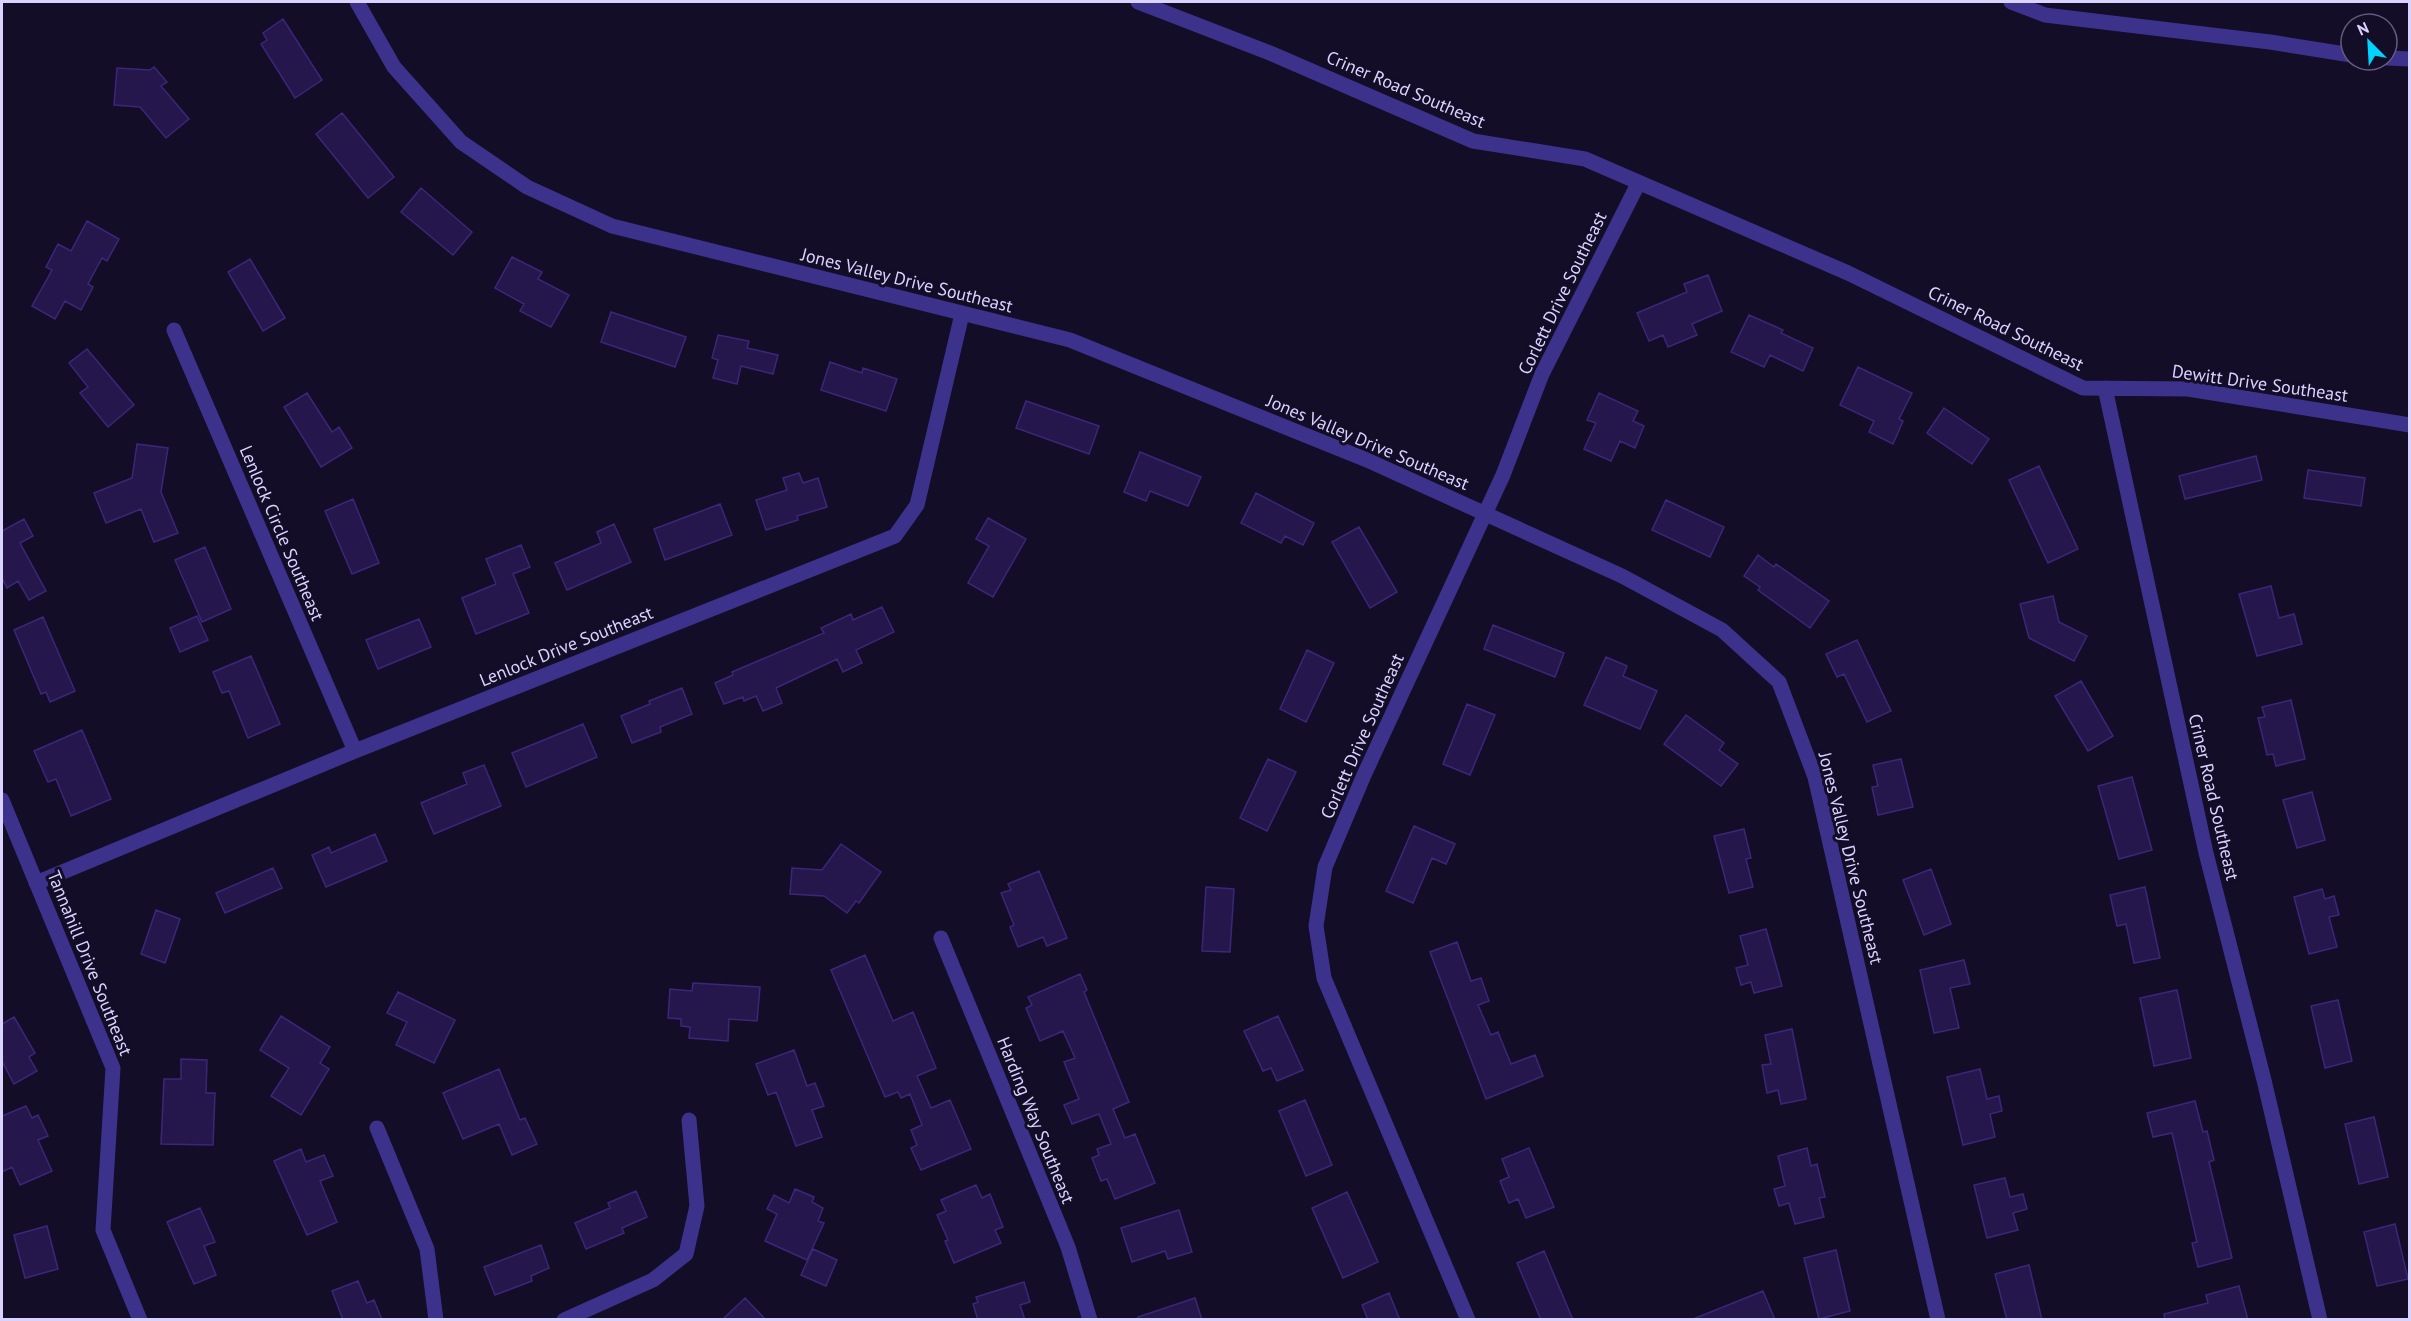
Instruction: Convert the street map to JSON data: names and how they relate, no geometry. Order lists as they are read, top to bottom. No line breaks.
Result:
{"streets":{"street":["Criner Road Southeast","Jones Valley Drive Southeast","Corlett Drive Southeast","Dewitt Drive Southeast","Lenlock Circle Southeast","Lenlock Drive Southeast","Tannahill Drive Southeast","Harding Way Southeast"]},"crossings":[["Criner Road Southeast","Corlett Drive Southeast"],["Criner Road Southeast","Dewitt Drive Southeast"],["Jones Valley Drive Southeast","Corlett Drive Southeast"],["Jones Valley Drive Southeast","Lenlock Drive Southeast"],["Lenlock Circle Southeast","Lenlock Drive Southeast"],["Lenlock Drive Southeast","Tannahill Drive Southeast"]],"north":"top left"}
